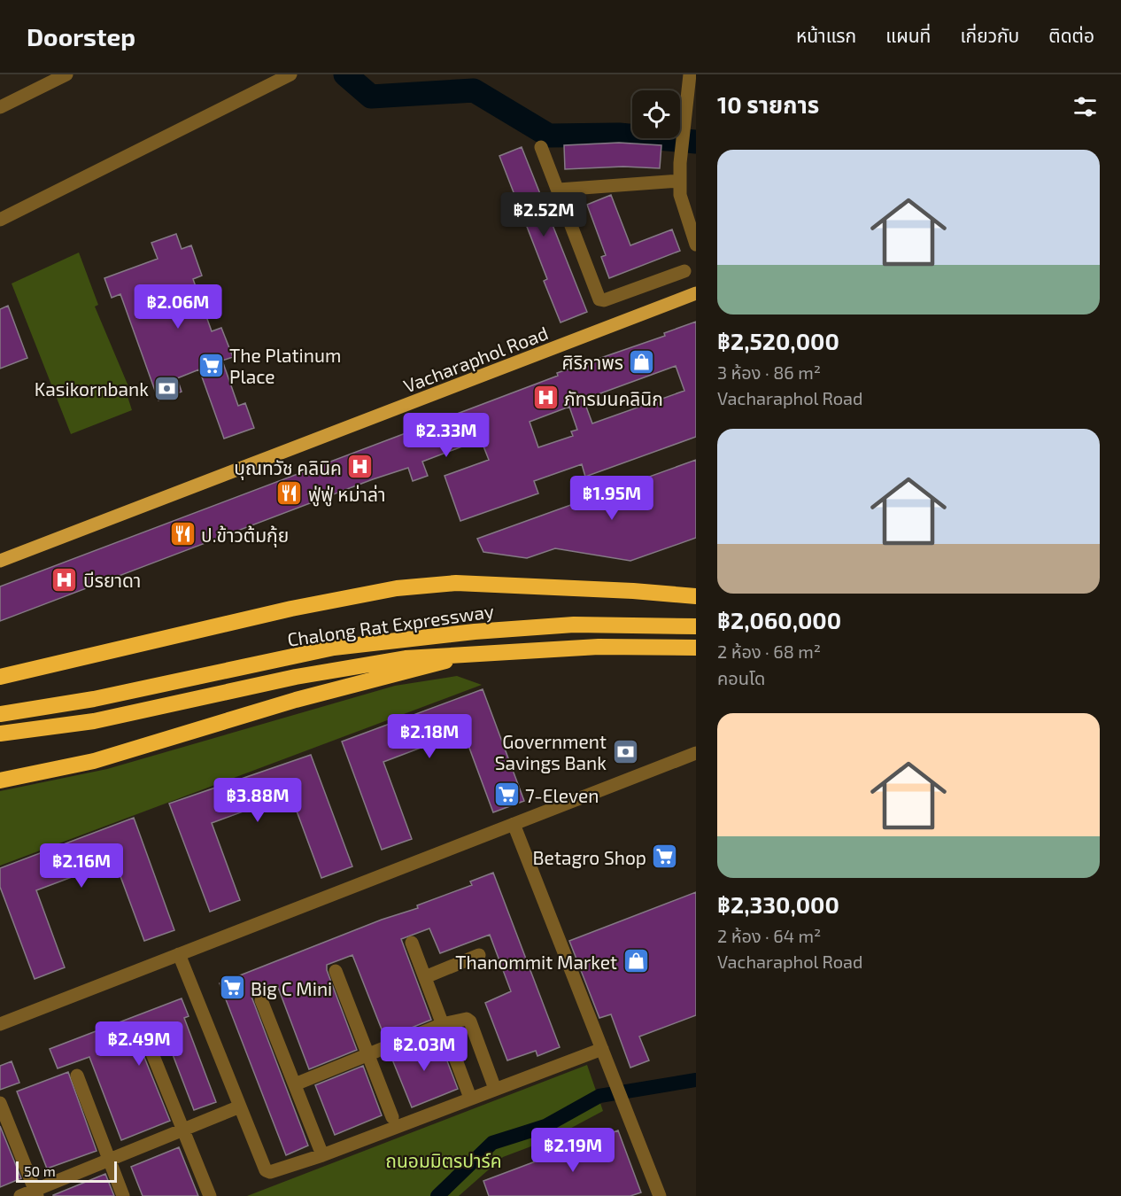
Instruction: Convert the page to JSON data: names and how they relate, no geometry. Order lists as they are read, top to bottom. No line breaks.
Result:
{"streets":{"highway":["Chalong Rat Expressway"],"main road":["Vacharaphol Road"]},"parks":["ถนอมมิตรปาร์ค"],"places":{"shop":["ศิริภาพร","Thanommit Market"],"supermarket":["The Platinum Place","7-Eleven","Betagro Shop","Big C Mini"],"bank":["Kasikornbank","Government Savings Bank"],"hospital":["ภัทรมนคลินิก","บุณทวัช คลินิค","บีรยาดา"],"restaurant":["ฟู่ฟู่ หม่าล่า","ป.ข้าวต้มกุ้ย"]},"scale_bar":"50 m","page":{"header":"Doorstep","nav":["หน้าแรก","แผนที่","เกี่ยวกับ","ติดต่อ"],"heading":"10 รายการ","list":[{"name":"฿2,520,000","note":"3 ห้อง · 86 m² · Vacharaphol Road"},{"name":"฿2,060,000","note":"2 ห้อง · 68 m² · คอนโด"},{"name":"฿2,330,000","note":"2 ห้อง · 64 m² · Vacharaphol Road"}],"price":["฿2.52M","฿2.06M","฿2.33M","฿1.95M","฿2.18M","฿3.88M","฿2.16M","฿2.49M","฿2.03M","฿2.19M"],"scale":"50 m"}}
